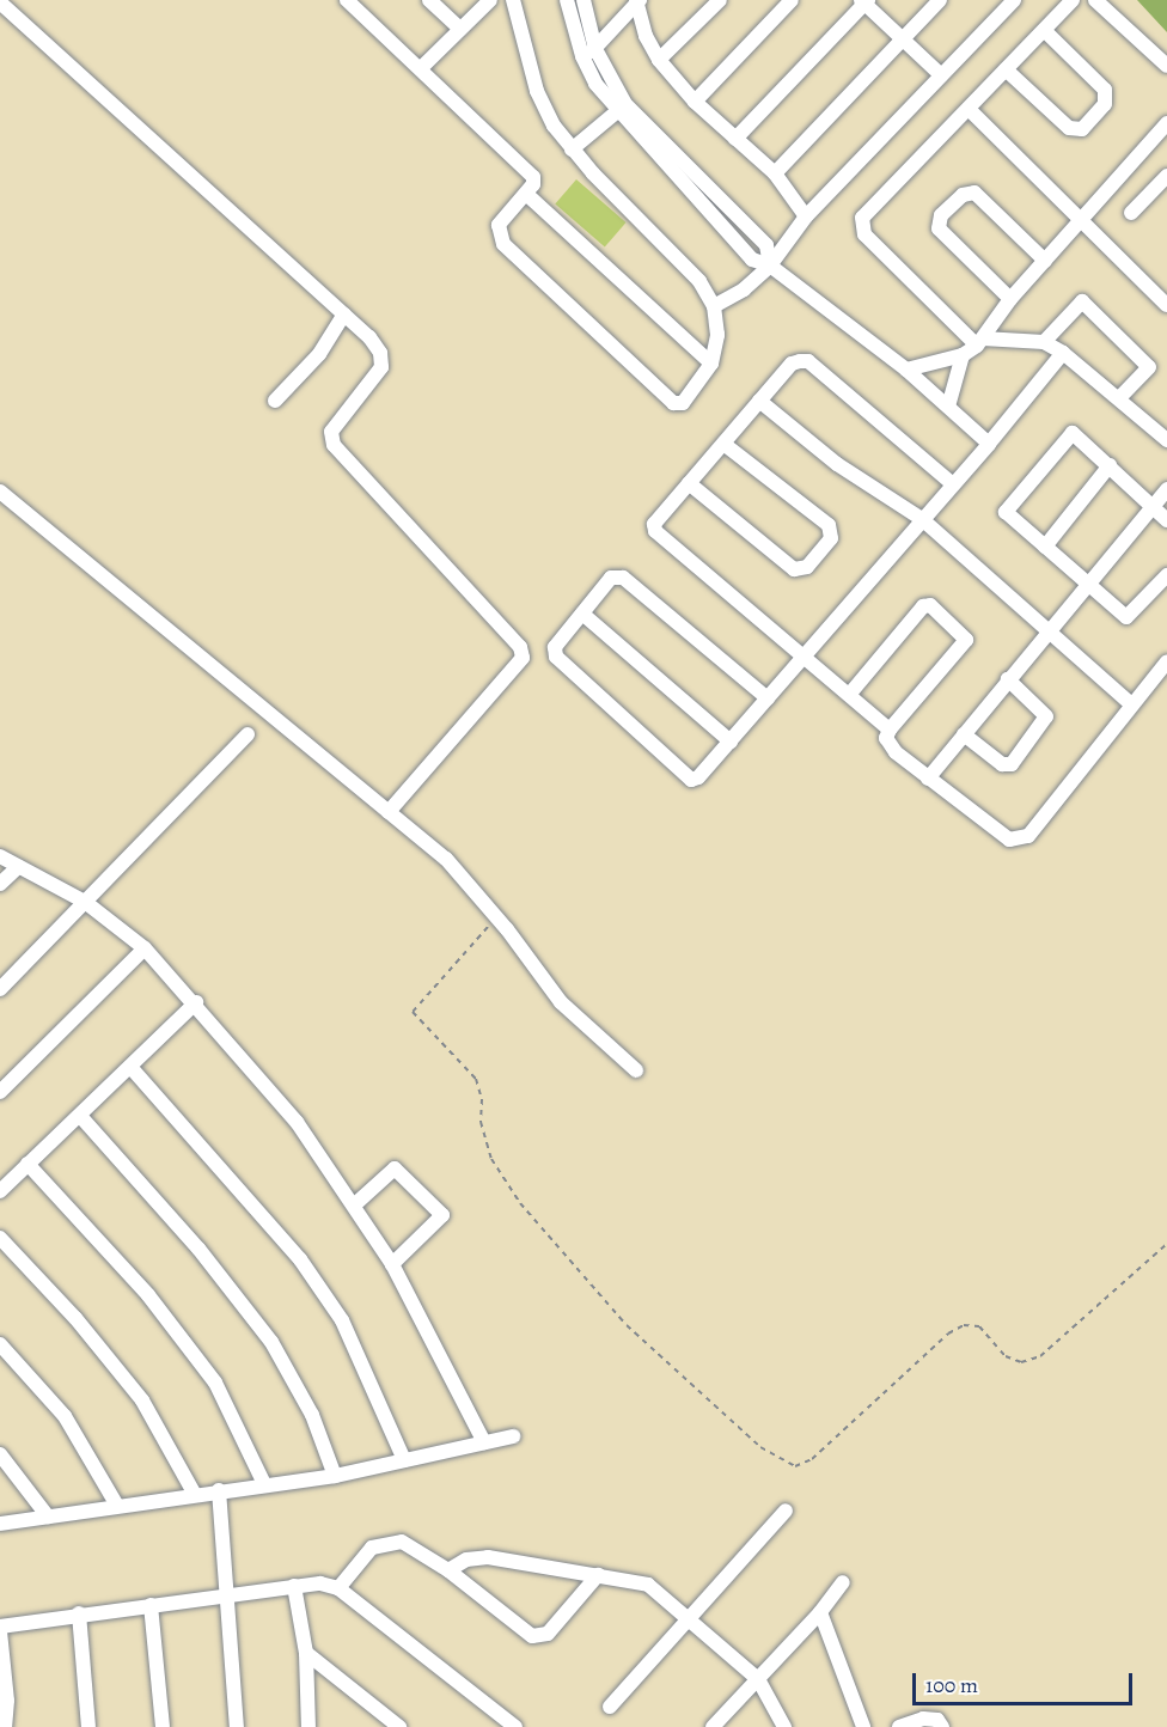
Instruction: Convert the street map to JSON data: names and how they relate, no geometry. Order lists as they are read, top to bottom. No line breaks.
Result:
{"scale_bar":"100 m"}
